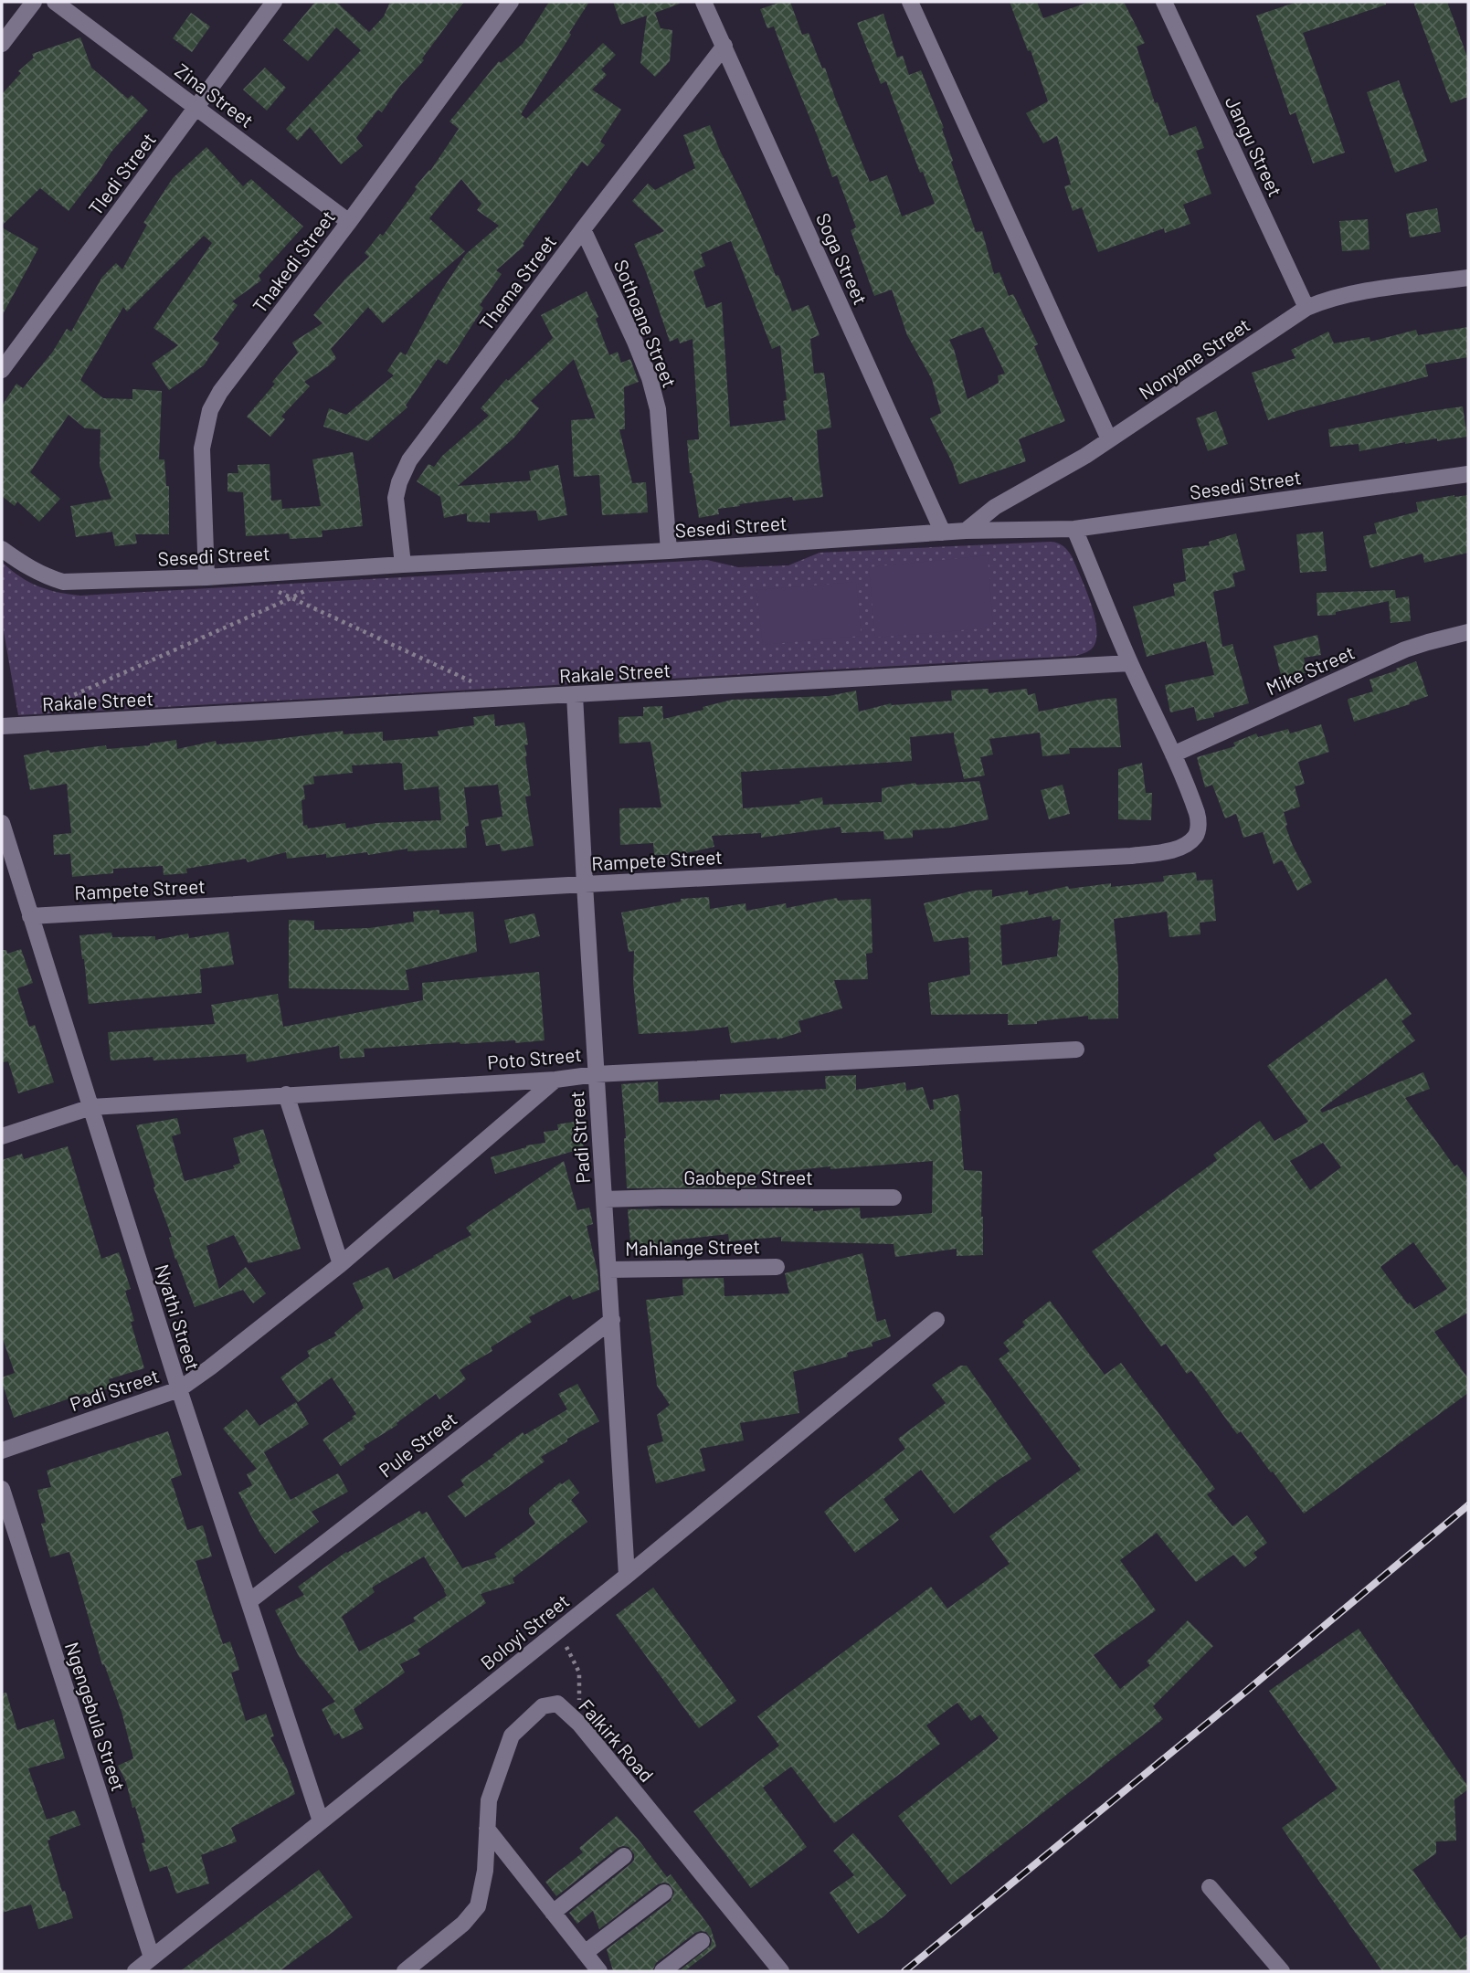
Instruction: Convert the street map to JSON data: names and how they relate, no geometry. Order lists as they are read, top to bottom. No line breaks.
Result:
{"streets":{"street":["Zina Street","Jangu Street","Tledi Street","Soga Street","Thakedi Street","Thema Street","Sothoane Street","Nonyane Street","Sesedi Street","Mike Street","Rakale Street","Rampete Street","Poto Street","Padi Street","Gaobepe Street","Mahlange Street","Nyathi Street","Pule Street","Boloyi Street","Ngengebula Street","Falkirk Road"]},"crossings":[["Zina Street","Tledi Street"],["Zina Street","Thakedi Street"],["Jangu Street","Nonyane Street"],["Soga Street","Thema Street"],["Soga Street","Sesedi Street"],["Thakedi Street","Sesedi Street"],["Thema Street","Sothoane Street"],["Thema Street","Sesedi Street"],["Sothoane Street","Sesedi Street"],["Nonyane Street","Sesedi Street"],["Mike Street","Rampete Street"],["Rakale Street","Padi Street"],["Rampete Street","Padi Street"],["Rampete Street","Nyathi Street"],["Poto Street","Padi Street"],["Poto Street","Nyathi Street"],["Padi Street","Gaobepe Street"],["Padi Street","Mahlange Street"],["Padi Street","Nyathi Street"],["Padi Street","Pule Street"],["Padi Street","Boloyi Street"],["Nyathi Street","Pule Street"],["Nyathi Street","Boloyi Street"],["Boloyi Street","Ngengebula Street"]]}
